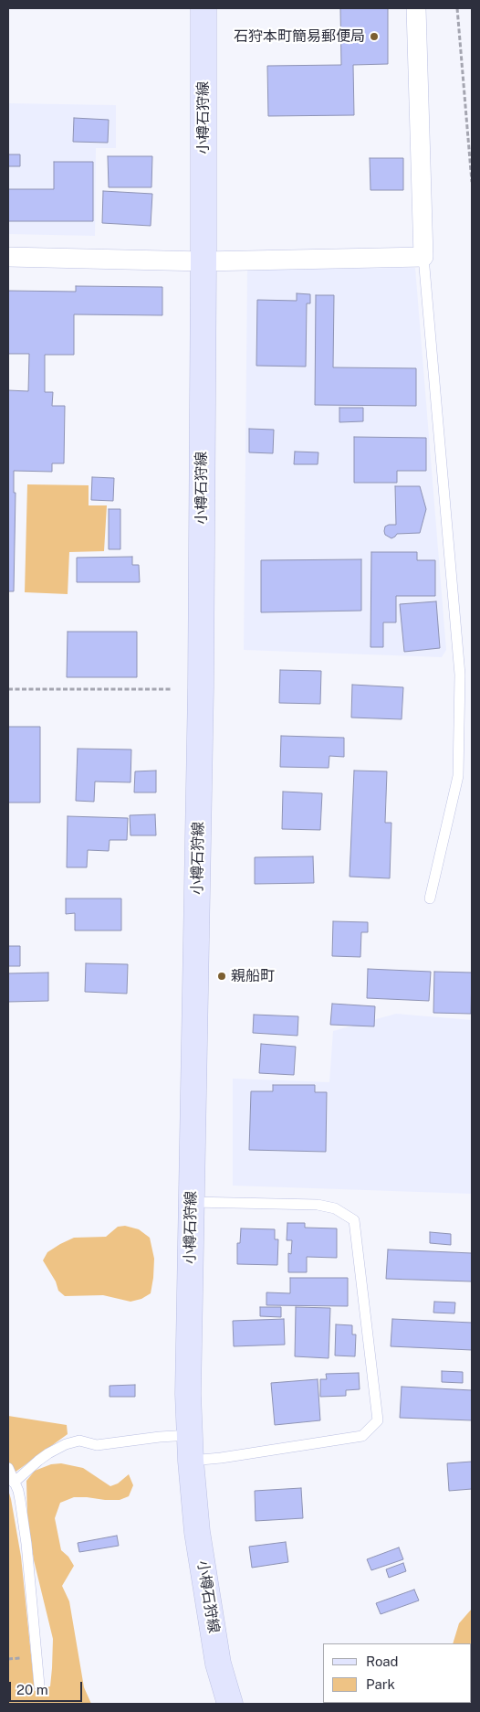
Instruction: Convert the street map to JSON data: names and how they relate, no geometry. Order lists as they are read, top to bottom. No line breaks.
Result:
{"streets":{"main road":["小樽石狩線"]},"places":["石狩本町簡易郵便局","親船町"],"legend":["Road","Park"],"scale_bar":"20 m"}
